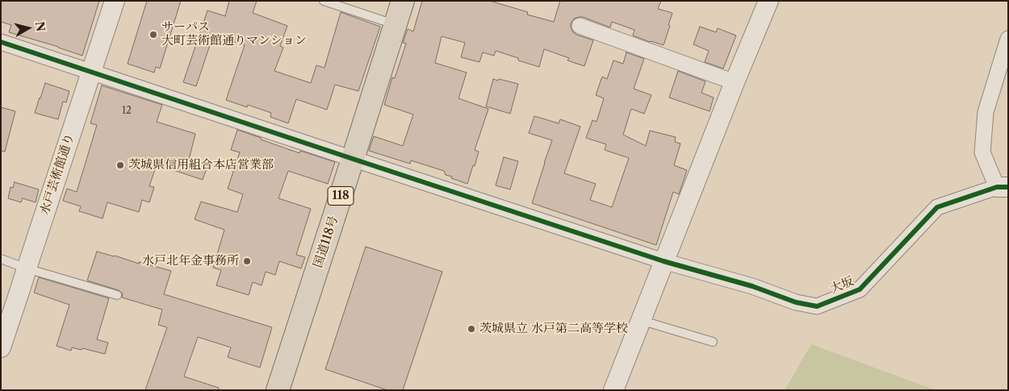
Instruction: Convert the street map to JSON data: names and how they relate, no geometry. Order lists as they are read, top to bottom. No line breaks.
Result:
{"streets":{"highway":["118","国道118号"],"street":["水戸芸術館通り","大坂"]},"crossings":[["水戸芸術館通り","大坂"],["国道118号","大坂"]],"places":["サーパス 大町芸術館通りマンション","茨城県信用組合本店営業部","水戸北年金事務所","茨城県立 水戸第二高等学校"],"house_numbers":["12"],"north":"right"}
